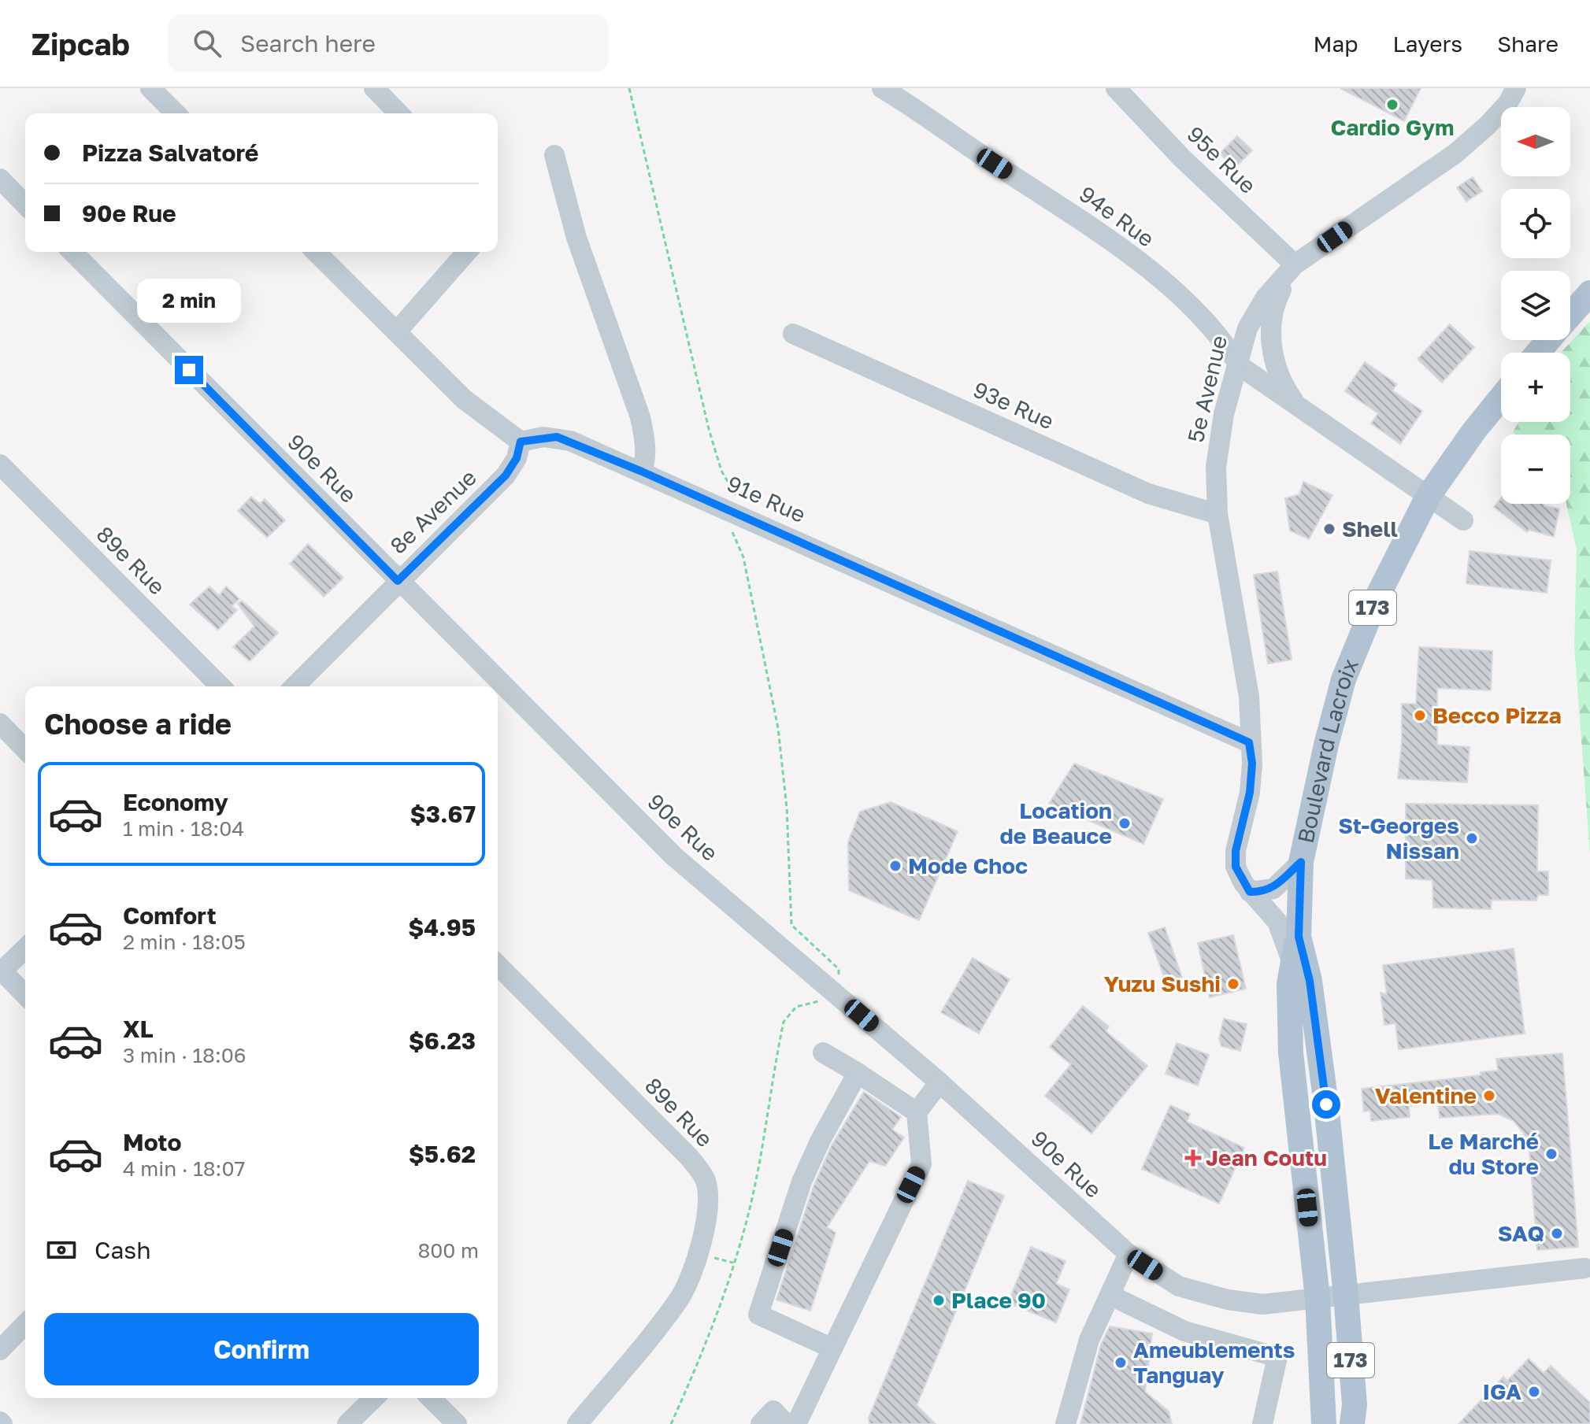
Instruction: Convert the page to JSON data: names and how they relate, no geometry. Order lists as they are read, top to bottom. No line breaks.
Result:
{"streets":{"main road":["173","Boulevard Lacroix"],"street":["95e Rue","94e Rue","5e Avenue","93e Rue","90e Rue","91e Rue","8e Avenue","89e Rue"]},"crossings":[["95e Rue","94e Rue"],["95e Rue","5e Avenue"],["94e Rue","5e Avenue"],["94e Rue","Boulevard Lacroix"],["5e Avenue","93e Rue"],["5e Avenue","91e Rue"],["5e Avenue","Boulevard Lacroix"],["90e Rue","8e Avenue"],["90e Rue","Boulevard Lacroix"],["91e Rue","8e Avenue"]],"places":{"other":["Cardio Gym","Shell","Becco Pizza","Location de Beauce","St-Georges Nissan","Mode Choc","Yuzu Sushi","Valentine","Le Marché du Store","SAQ","Place 90","Ameublements Tanguay","IGA"],"health":["Jean Coutu"]},"north":"left","page":{"header":"Zipcab","search":"Search here","nav":["Map","Layers","Share"],"map_buttons":["+","−"],"banner":["Pizza Salvatoré","90e Rue"],"bubble":"2 min","heading":"Choose a ride","list":[{"name":"Economy","note":"1 min · 18:04","value":"$3.67"},{"name":"Comfort","note":"2 min · 18:05","value":"$4.95"},{"name":"XL","note":"3 min · 18:06","value":"$6.23"},{"name":"Moto","note":"4 min · 18:07","value":"$5.62"}],"pay":["Cash","800 m"],"buttons":"Confirm"}}
